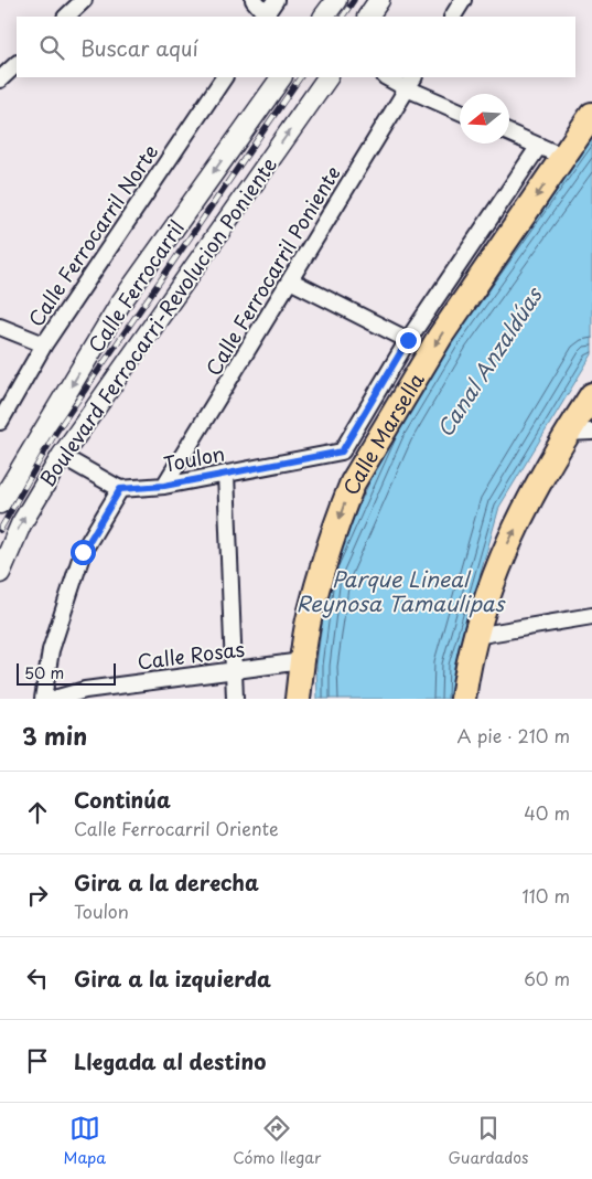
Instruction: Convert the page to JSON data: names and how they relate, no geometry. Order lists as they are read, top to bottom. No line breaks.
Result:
{"streets":{"main road":["Calle Marsella"],"street":["Calle Ferrocarril Norte","Calle Ferrocarril Poniente","Calle Ferrocarril","Boulevard Ferrocarri-Revolucion Poniente","Toulon","Calle Rosas"]},"crossings":[["Calle Ferrocarril Poniente","Toulon"],["Calle Marsella","Calle Rosas"]],"one_way":["Calle Ferrocarril","Boulevard Ferrocarri-Revolucion Poniente"],"water":["Canal Anzaldúas","Parque Lineal Reynosa Tamaulipas"],"scale_bar":"50 m","north":"left","page":{"search":"Buscar aquí","scale":"50 m","heading":["3 min","A pie · 210 m"],"list":[["Continúa","Calle Ferrocarril Oriente","40 m"],["Gira a la derecha","Toulon","110 m"],["Gira a la izquierda","60 m"],"Llegada al destino"],"nav":["Mapa","Cómo llegar","Guardados"]}}
